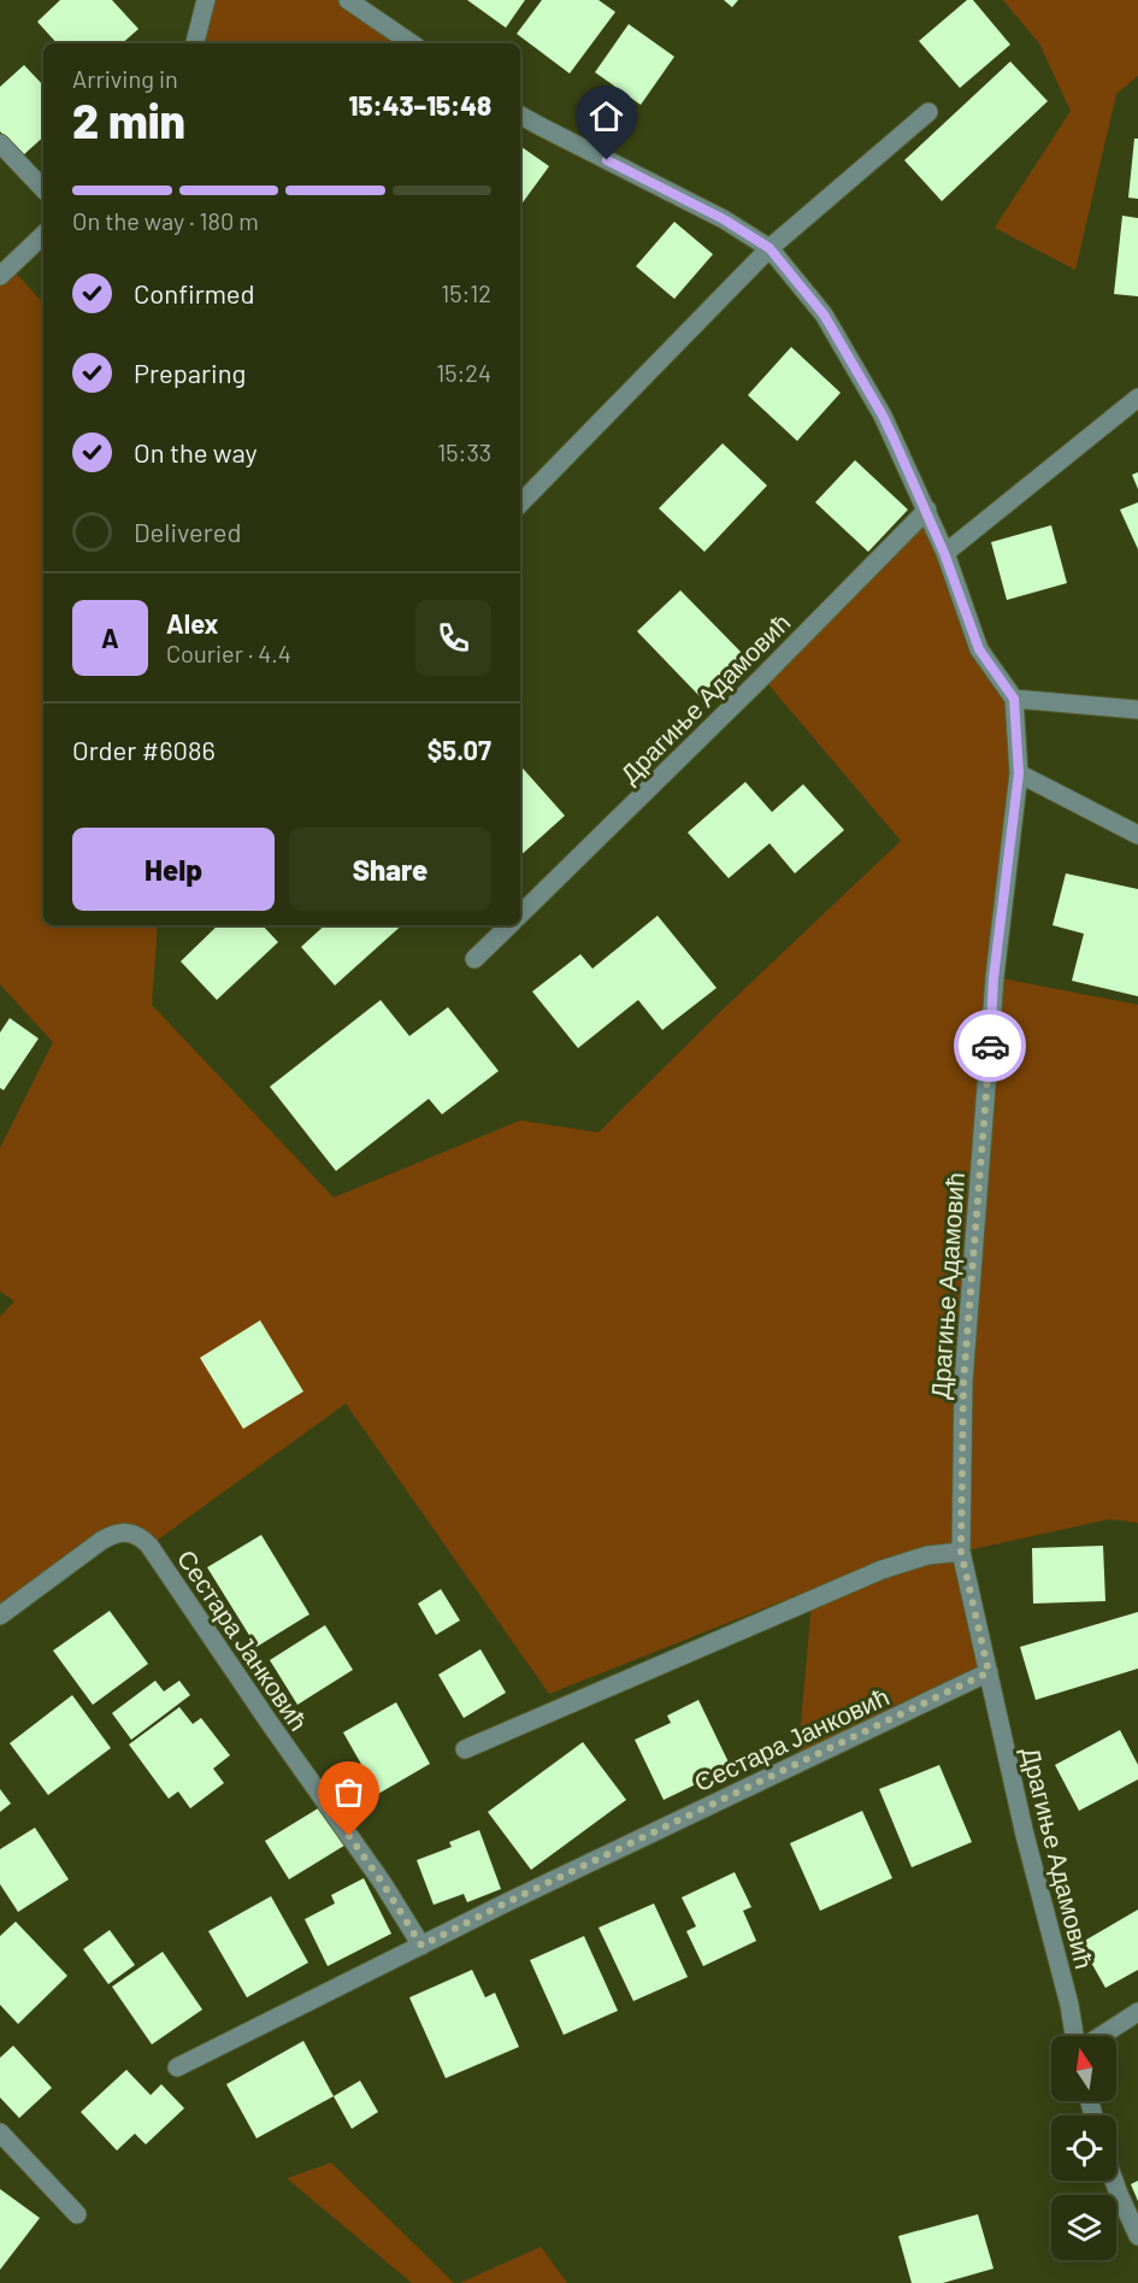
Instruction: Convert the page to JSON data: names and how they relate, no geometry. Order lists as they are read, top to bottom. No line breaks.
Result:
{"streets":{"street":["Драгиње Адамовић","Сестара Јанковић"]},"crossings":[["Драгиње Адамовић","Сестара Јанковић"]],"north":"top","page":{"heading":["2 min","Arriving in","15:43–15:48"],"panel":["Alex","Courier · 4.4","Order #6086","$5.07"],"bar":"On the way · 180 m","list":[["Confirmed","15:12"],["Preparing","15:24"],["On the way","15:33"],"Delivered"],"round":"A","buttons":["Help","Share"]}}
